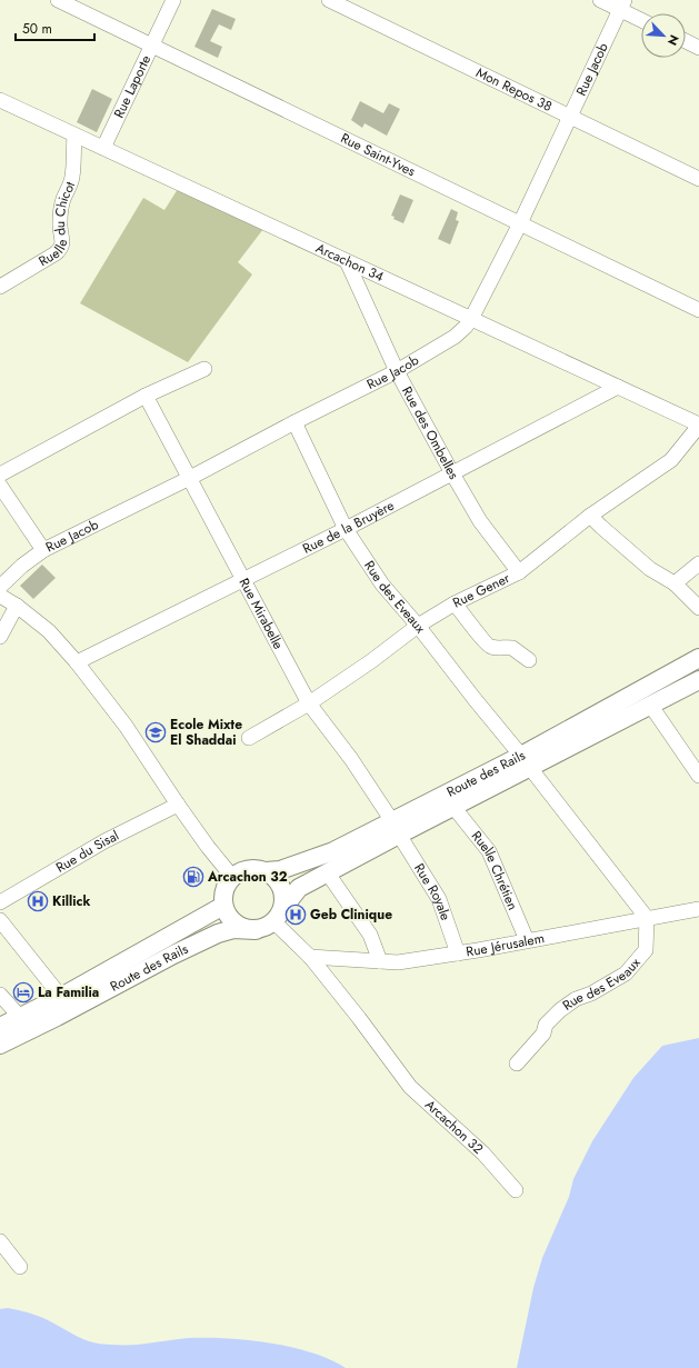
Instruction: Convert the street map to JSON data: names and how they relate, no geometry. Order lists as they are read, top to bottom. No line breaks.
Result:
{"streets":{"main road":["Route des Rails"],"street":["Rue Jacob","Rue Laporte","Mon Repos 38","Rue Saint-Yves","Ruelle du Chicot","Arcachon 34","Rue des Ombelles","Rue de la Bruyère","Rue Gener","Rue des Eveaux","Rue Mirabelle","Rue du Sisal","Ruelle Chrétien","Rue Royale","Rue Jérusalem","Arcachon 32"]},"crossings":[["Rue Jacob","Mon Repos 38"],["Rue Jacob","Rue Saint-Yves"],["Rue Jacob","Arcachon 34"],["Rue Jacob","Rue des Ombelles"],["Rue Jacob","Rue des Eveaux"],["Rue Jacob","Rue Mirabelle"],["Rue Laporte","Rue Saint-Yves"],["Rue Laporte","Arcachon 34"],["Ruelle du Chicot","Arcachon 34"],["Arcachon 34","Rue des Ombelles"],["Arcachon 34","Rue de la Bruyère"],["Arcachon 34","Rue Gener"],["Rue des Ombelles","Rue de la Bruyère"],["Rue des Ombelles","Rue Gener"],["Rue de la Bruyère","Rue des Eveaux"],["Rue de la Bruyère","Rue Mirabelle"],["Rue Gener","Rue des Eveaux"],["Rue Gener","Rue Mirabelle"],["Rue des Eveaux","Route des Rails"],["Rue des Eveaux","Rue Jérusalem"],["Rue Mirabelle","Route des Rails"],["Rue Mirabelle","Rue Royale"],["Route des Rails","Ruelle Chrétien"],["Route des Rails","Rue Royale"],["Route des Rails","Arcachon 32"],["Ruelle Chrétien","Rue Jérusalem"],["Rue Royale","Rue Jérusalem"],["Rue Jérusalem","Arcachon 32"]],"places":{"school or university":["Ecole Mixte El Shaddai"],"fuel station":["Arcachon 32"],"hospital":["Killick","Geb Clinique"],"hotel":["La Familia"]},"scale_bar":"50 m","north":"bottom right"}
